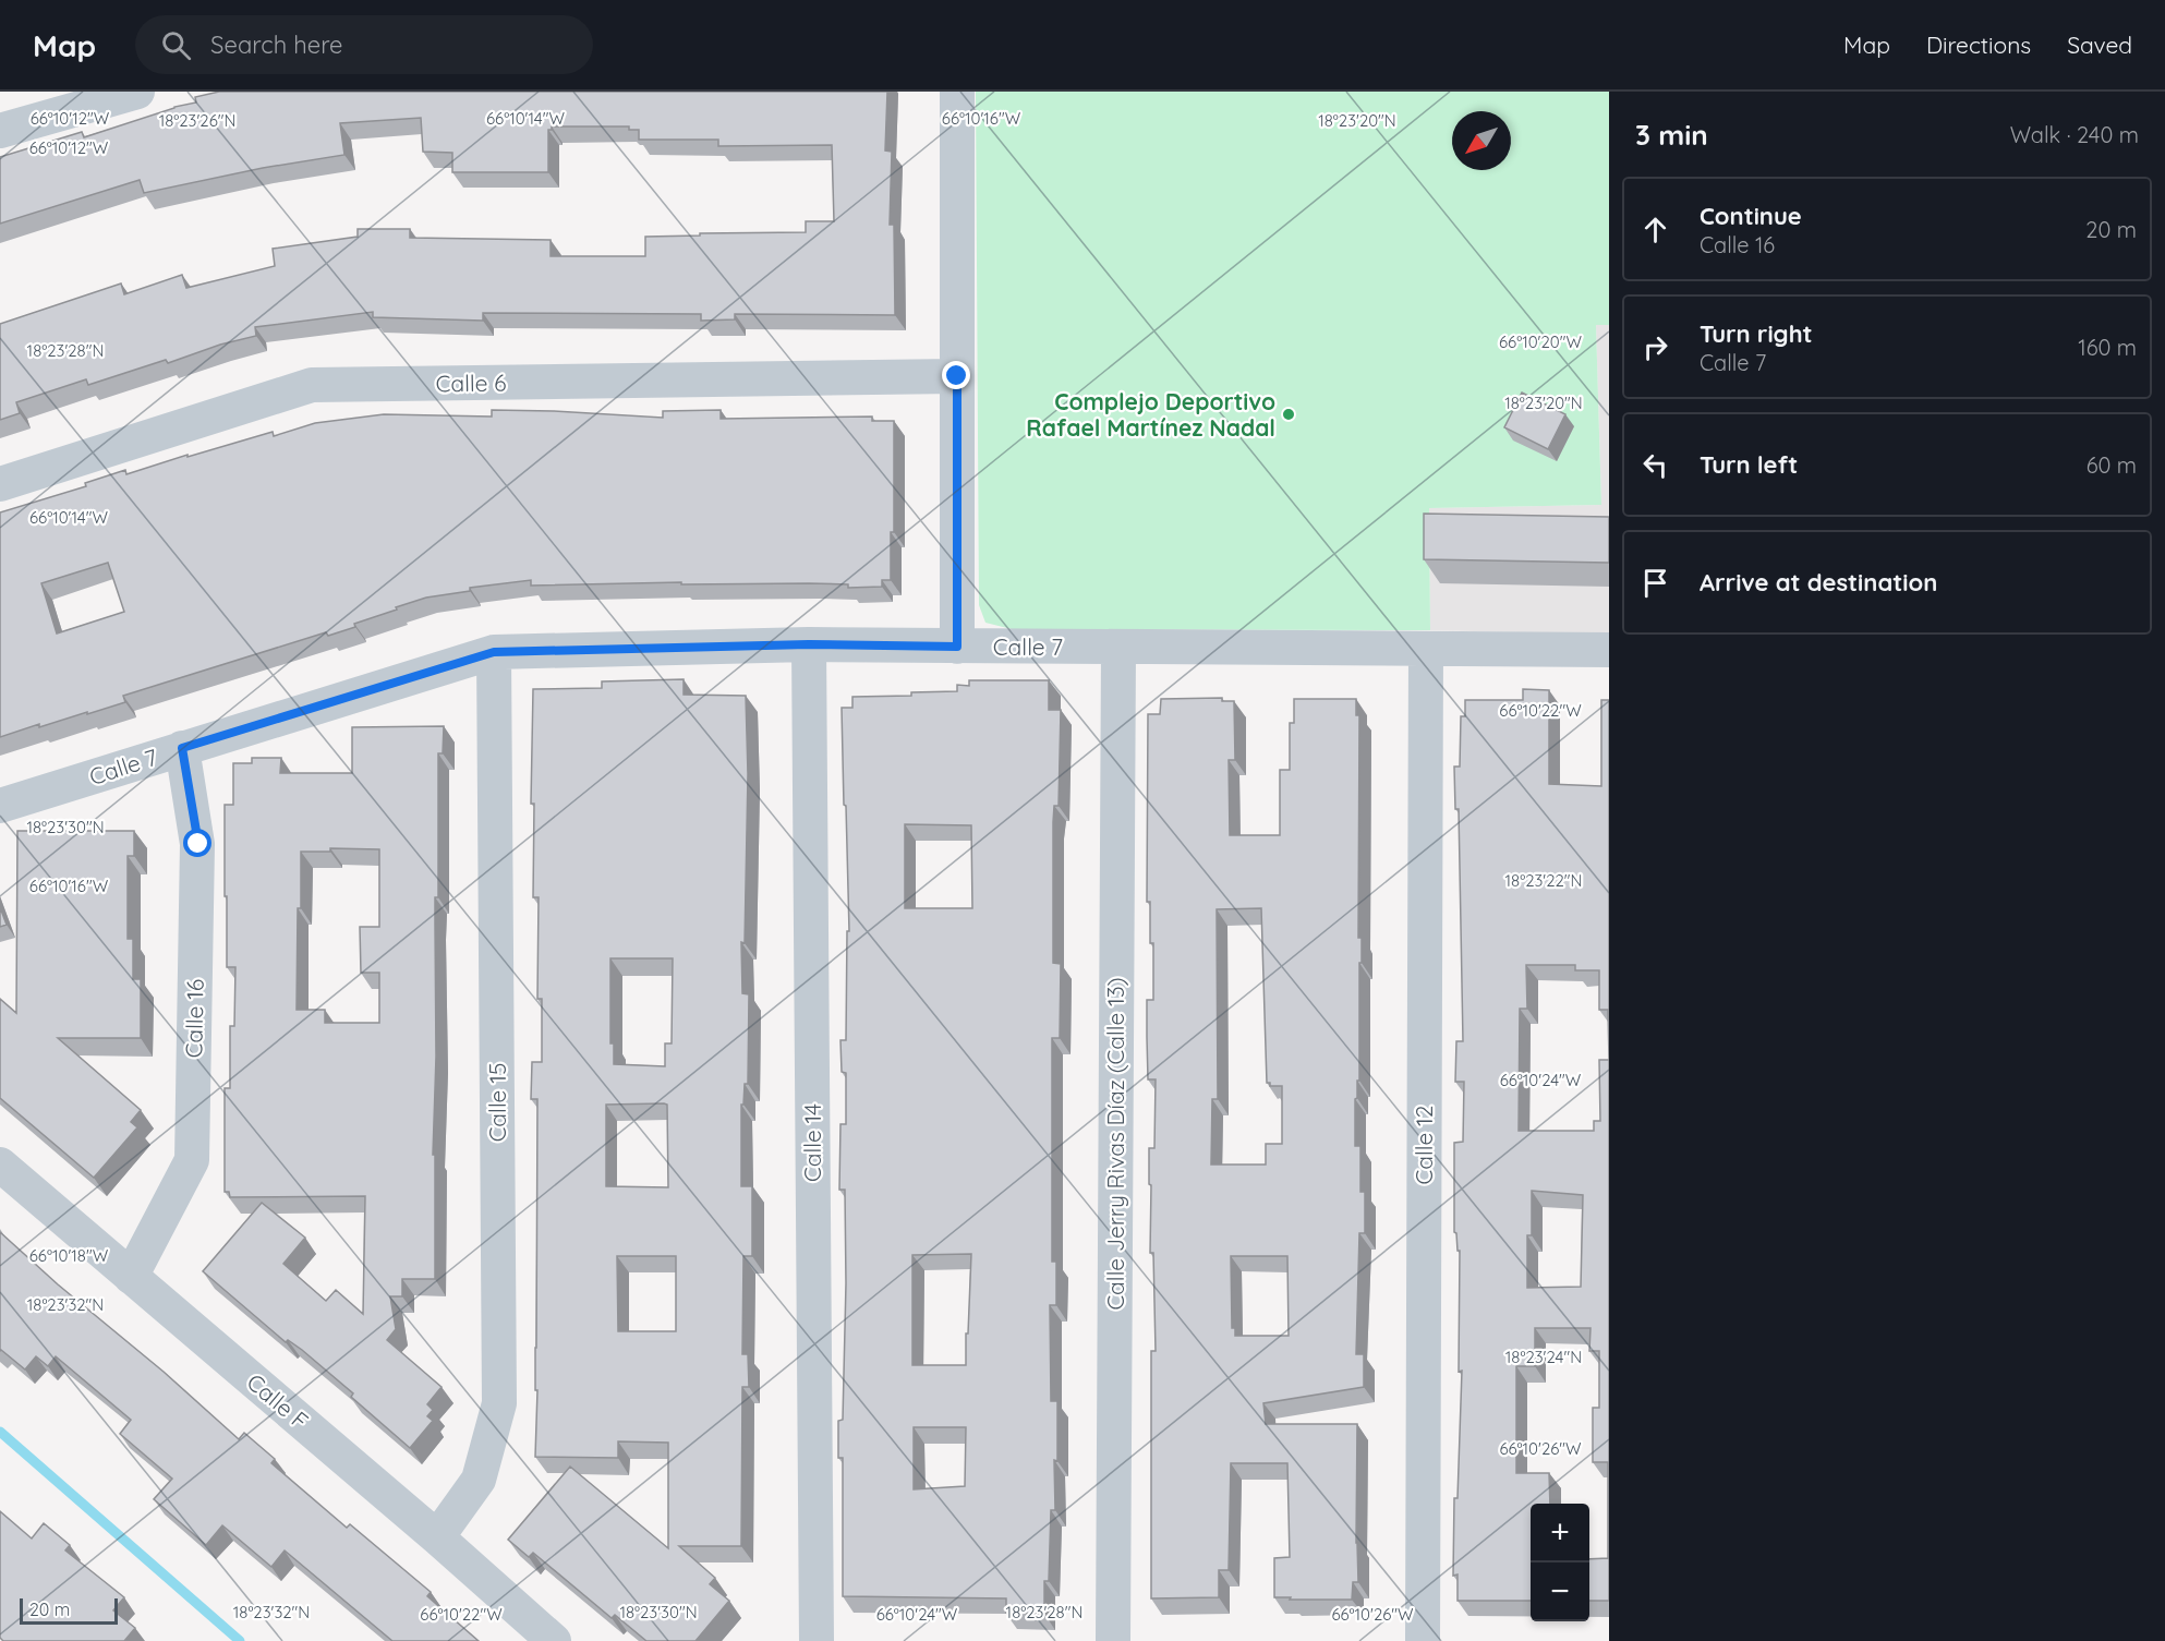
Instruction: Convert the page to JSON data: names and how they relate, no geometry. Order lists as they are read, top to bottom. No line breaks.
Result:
{"streets":{"street":["Calle 6","Calle 7","Calle 16","Calle 15","Calle 14","Calle Jerry Rivas Díaz (Calle 13)","Calle 12","Calle F"]},"crossings":[["Calle 7","Calle 16"],["Calle 7","Calle 15"],["Calle 7","Calle 14"],["Calle 7","Calle Jerry Rivas Díaz (Calle 13)"],["Calle 7","Calle 12"],["Calle 16","Calle F"],["Calle 15","Calle F"]],"places":["Complejo Deportivo Rafael Martínez Nadal"],"scale_bar":"20 m","north":"bottom left","page":{"header":"Map","search":"Search here","nav":["Map","Directions","Saved"],"heading":["3 min","Walk · 240 m"],"list":[["Continue","Calle 16","20 m"],["Turn right","Calle 7","160 m"],["Turn left","60 m"],"Arrive at destination"],"map_buttons":["+","−"],"scale":"20 m"},"coordinates":["66°10'12\"W","66°10'14\"W","66°10'16\"W","18°23'26\"N","18°23'20\"N","66°10'20\"W","18°23'28\"N","66°10'22\"W","18°23'30\"N","18°23'22\"N","66°10'24\"W","66°10'18\"W","18°23'32\"N","18°23'24\"N","66°10'26\"W"]}
